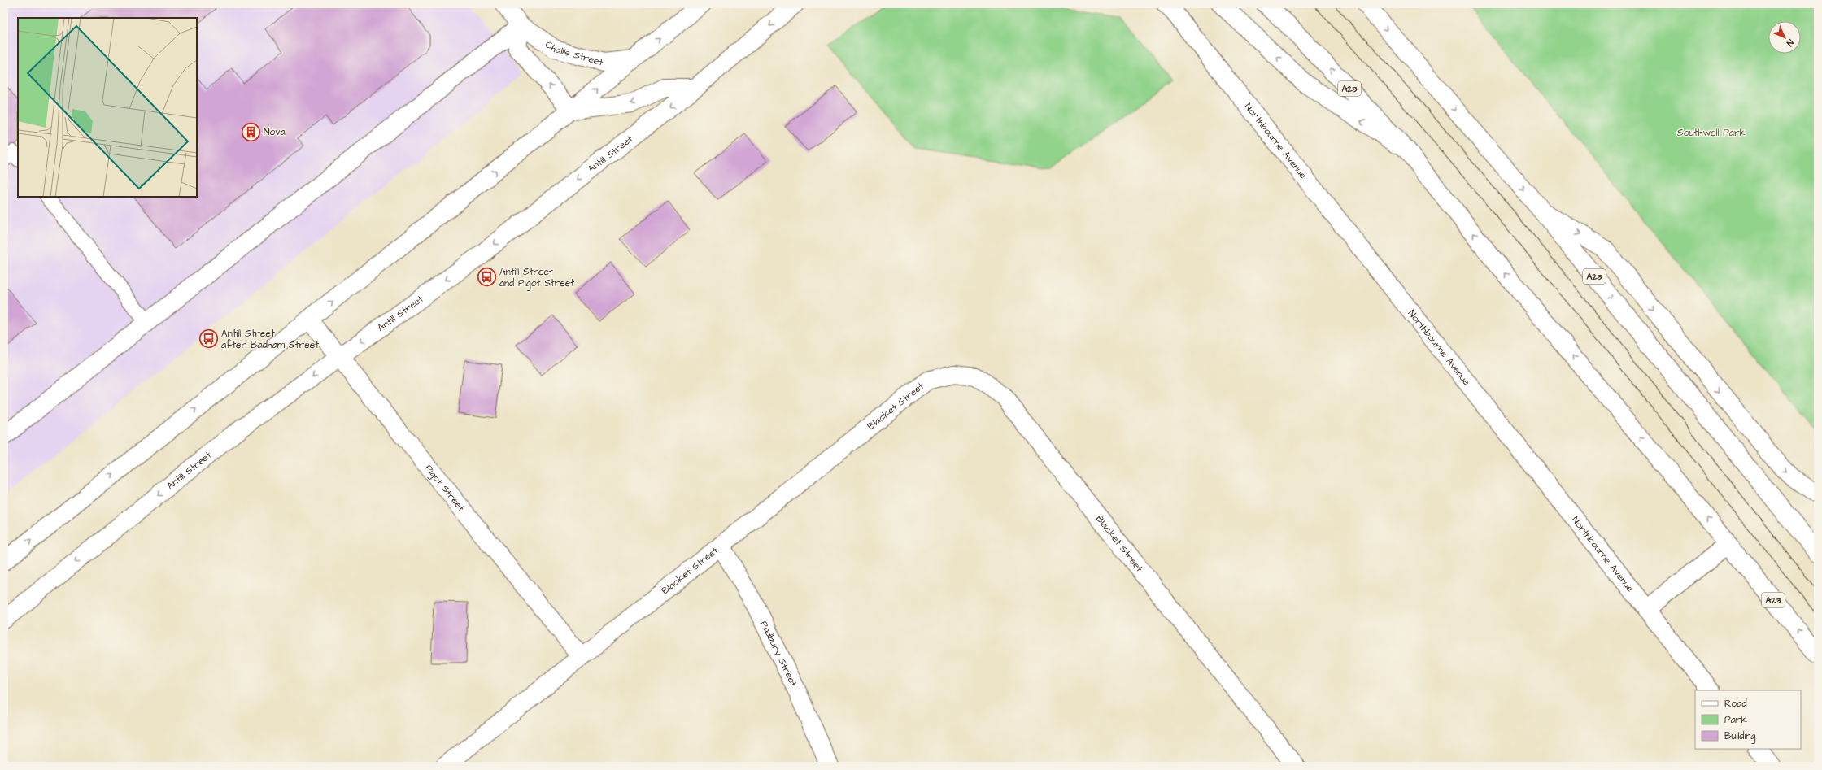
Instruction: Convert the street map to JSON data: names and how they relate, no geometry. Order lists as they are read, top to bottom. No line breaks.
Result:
{"streets":{"main road":["Challis Street","A23","Northbourne Avenue","Antill Street","Blacket Street","Pigot Street","Padbury Street"]},"crossings":[["Antill Street","Pigot Street"],["Blacket Street","Pigot Street"],["Blacket Street","Padbury Street"]],"parks":["Southwell Park"],"places":{"building":["Nova"],"bus stop":["Antill Street and Pigot Street","Antill Street after Badham Street"]},"legend":["Road","Park","Building"],"north":"bottom right"}
